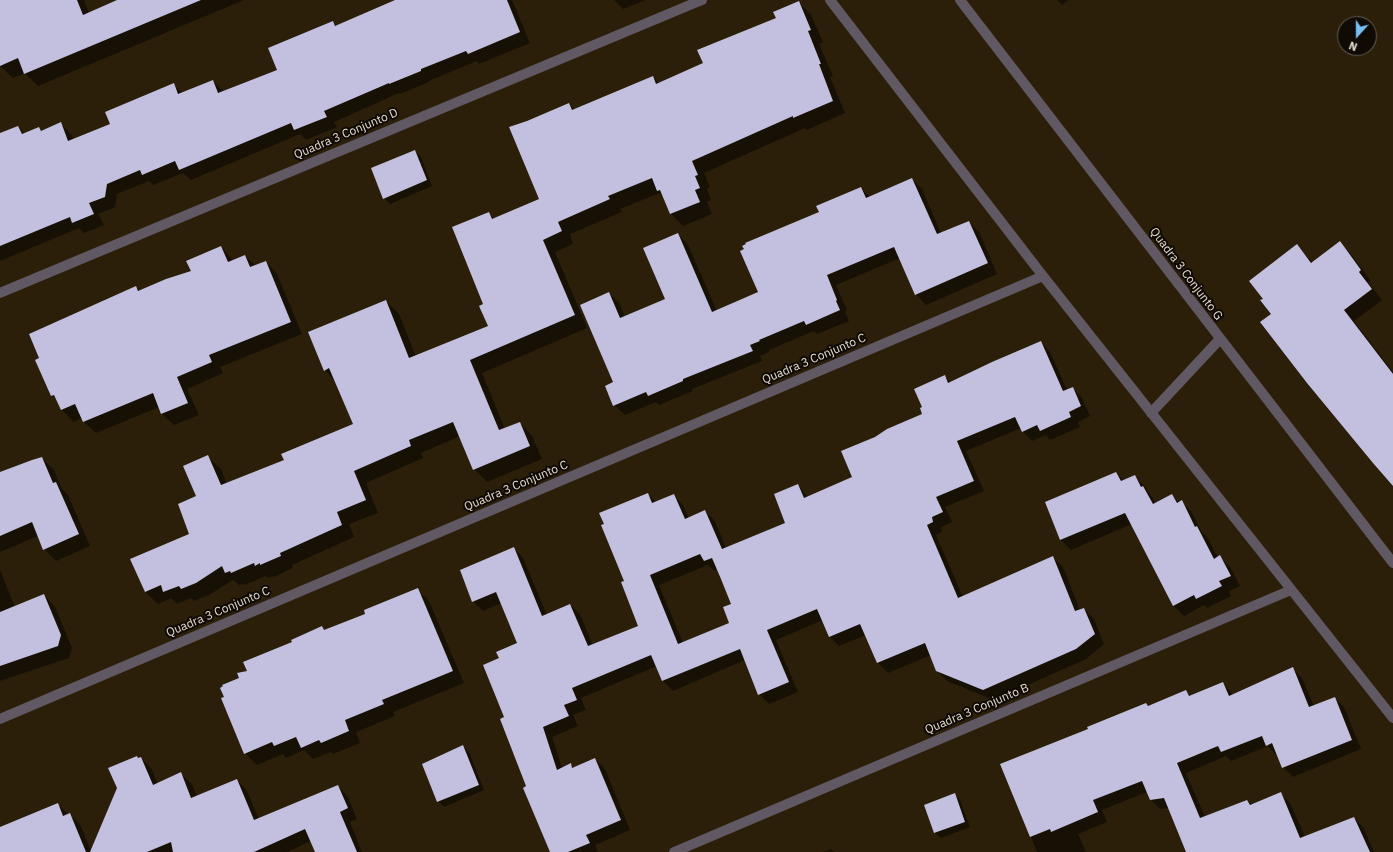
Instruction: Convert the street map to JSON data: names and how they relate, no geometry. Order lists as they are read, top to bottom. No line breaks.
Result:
{"streets":{"street":["Quadra 3 Conjunto D","Quadra 3 Conjunto G","Quadra 3 Conjunto C","Quadra 3 Conjunto B"]},"north":"bottom"}
